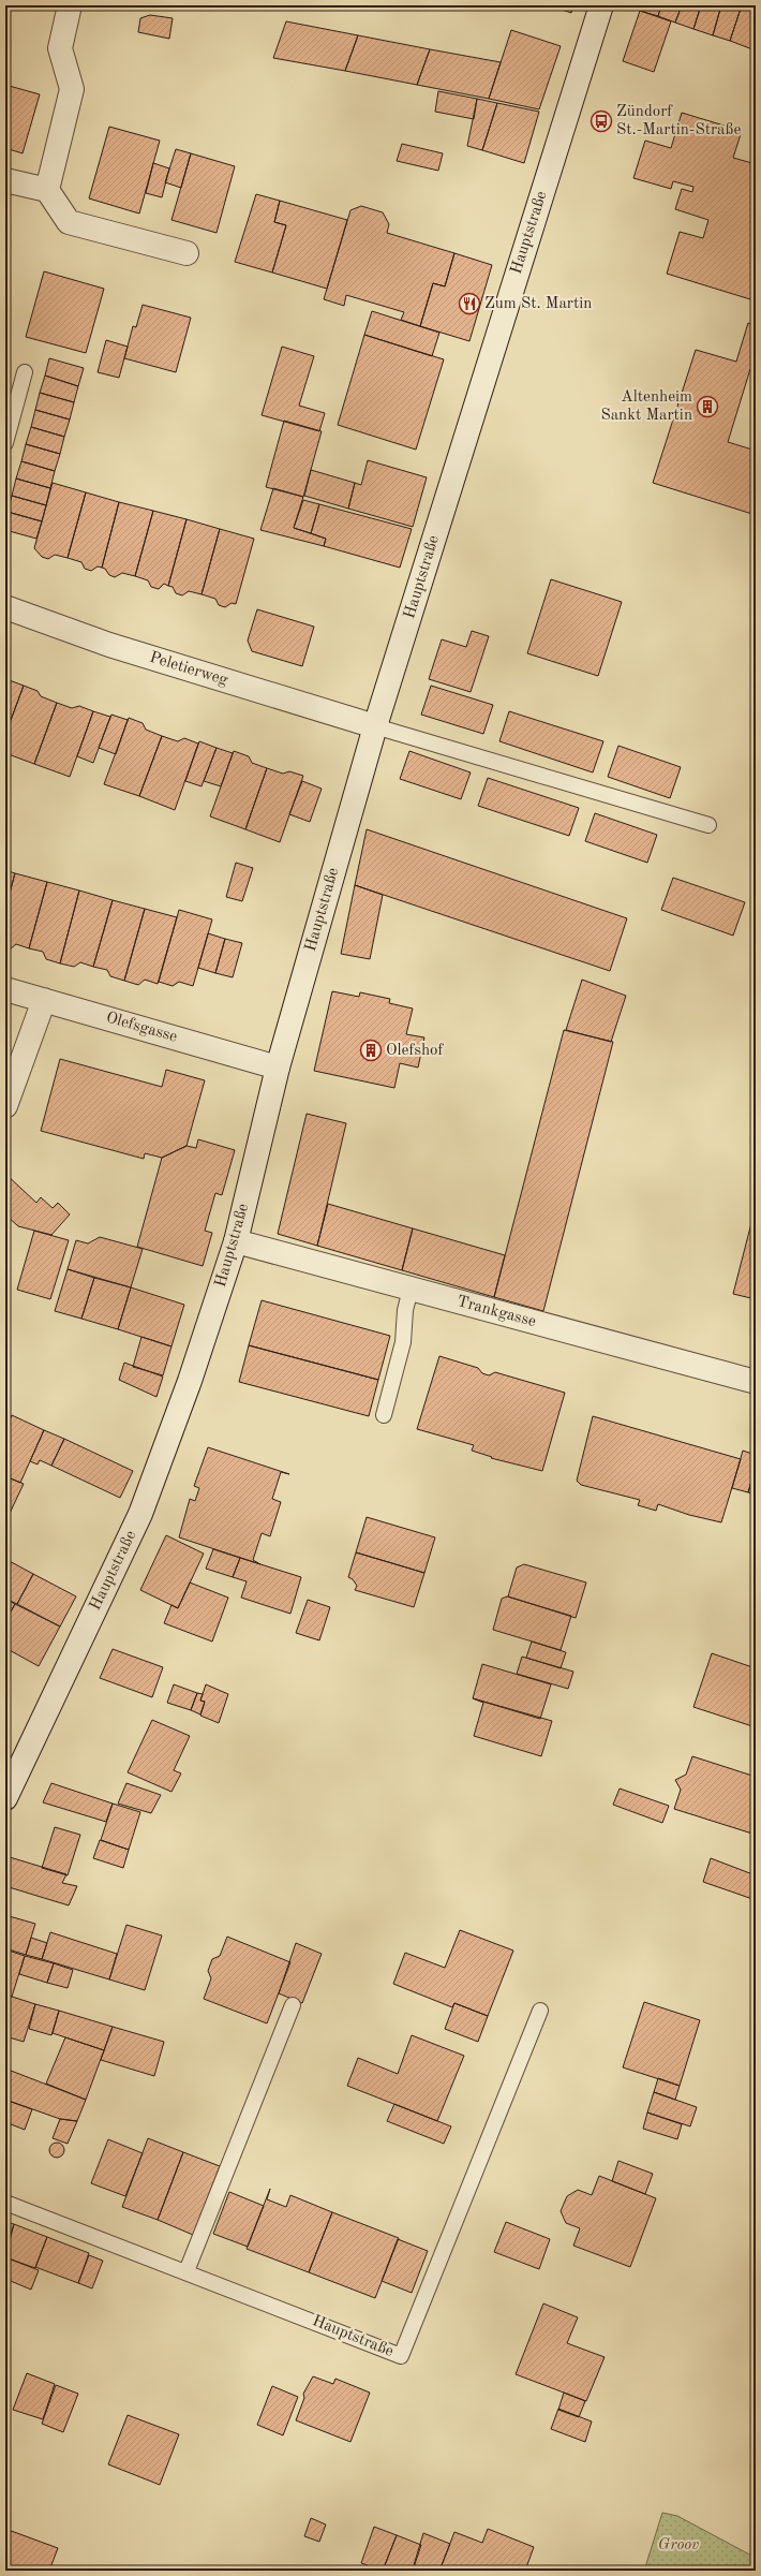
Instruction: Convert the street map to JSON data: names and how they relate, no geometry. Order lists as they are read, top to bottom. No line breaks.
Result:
{"streets":{"main road":["Hauptstraße","Peletierweg","Olefsgasse","Trankgasse"]},"crossings":[["Hauptstraße","Peletierweg"],["Hauptstraße","Olefsgasse"],["Hauptstraße","Trankgasse"]],"parks":["Groov"],"places":{"bus stop":["Zündorf St.-Martin-Straße"],"restaurant":["Zum St. Martin"],"building":["Altenheim Sankt Martin","Olefshof"]}}
